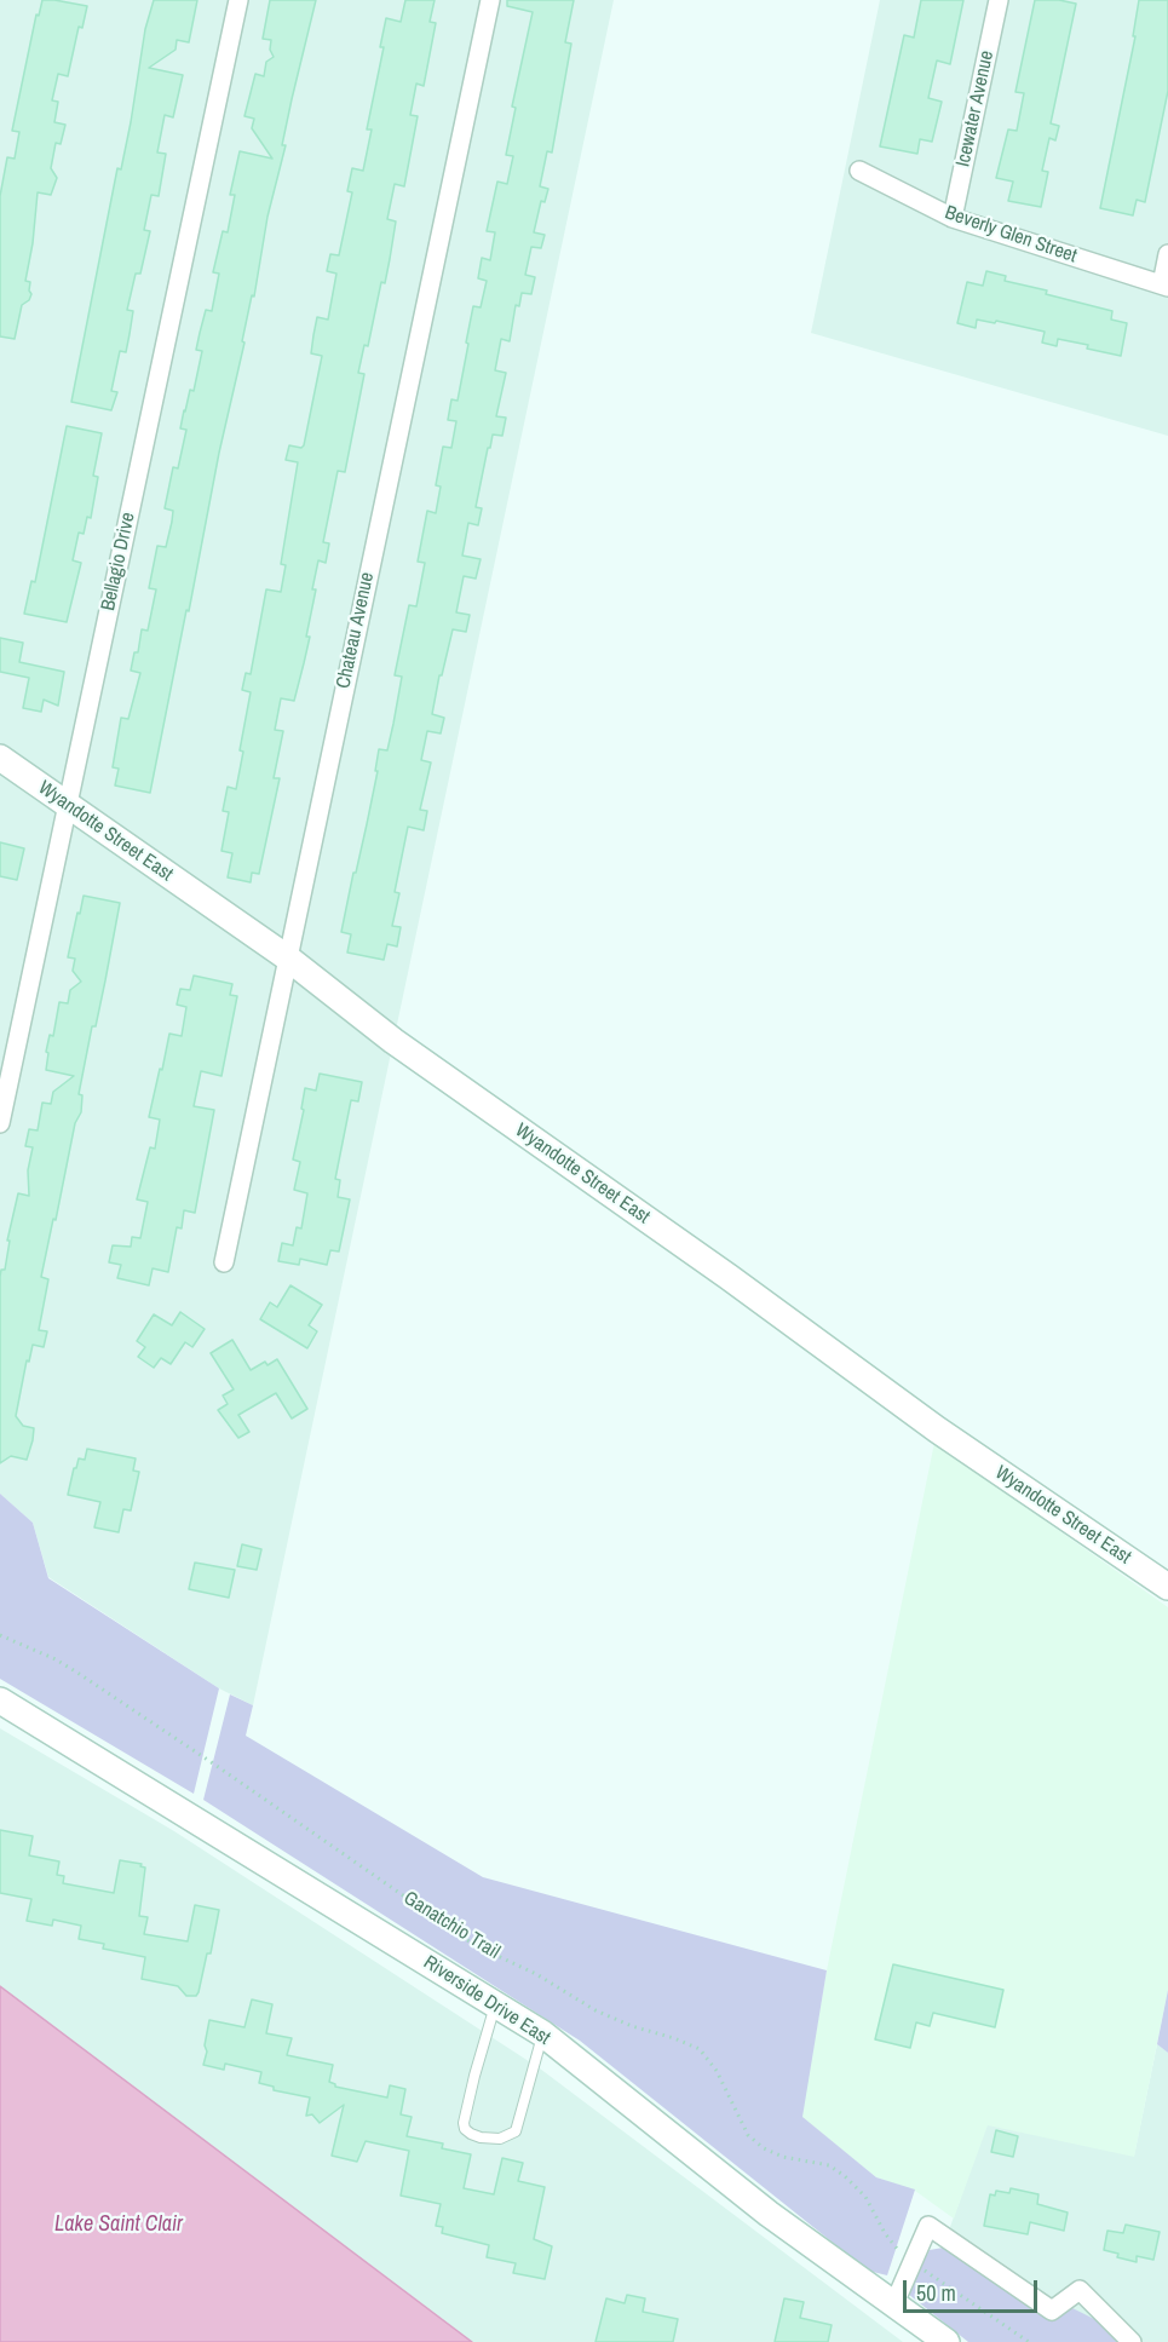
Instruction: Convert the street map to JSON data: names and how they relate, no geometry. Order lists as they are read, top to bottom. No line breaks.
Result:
{"streets":{"street":["Icewater Avenue","Beverly Glen Street","Bellagio Drive","Chateau Avenue","Wyandotte Street East","Riverside Drive East"],"path":["Ganatchio Trail"]},"crossings":[["Icewater Avenue","Beverly Glen Street"],["Bellagio Drive","Wyandotte Street East"],["Chateau Avenue","Wyandotte Street East"]],"water":["Lake Saint Clair"],"scale_bar":"50 m"}
